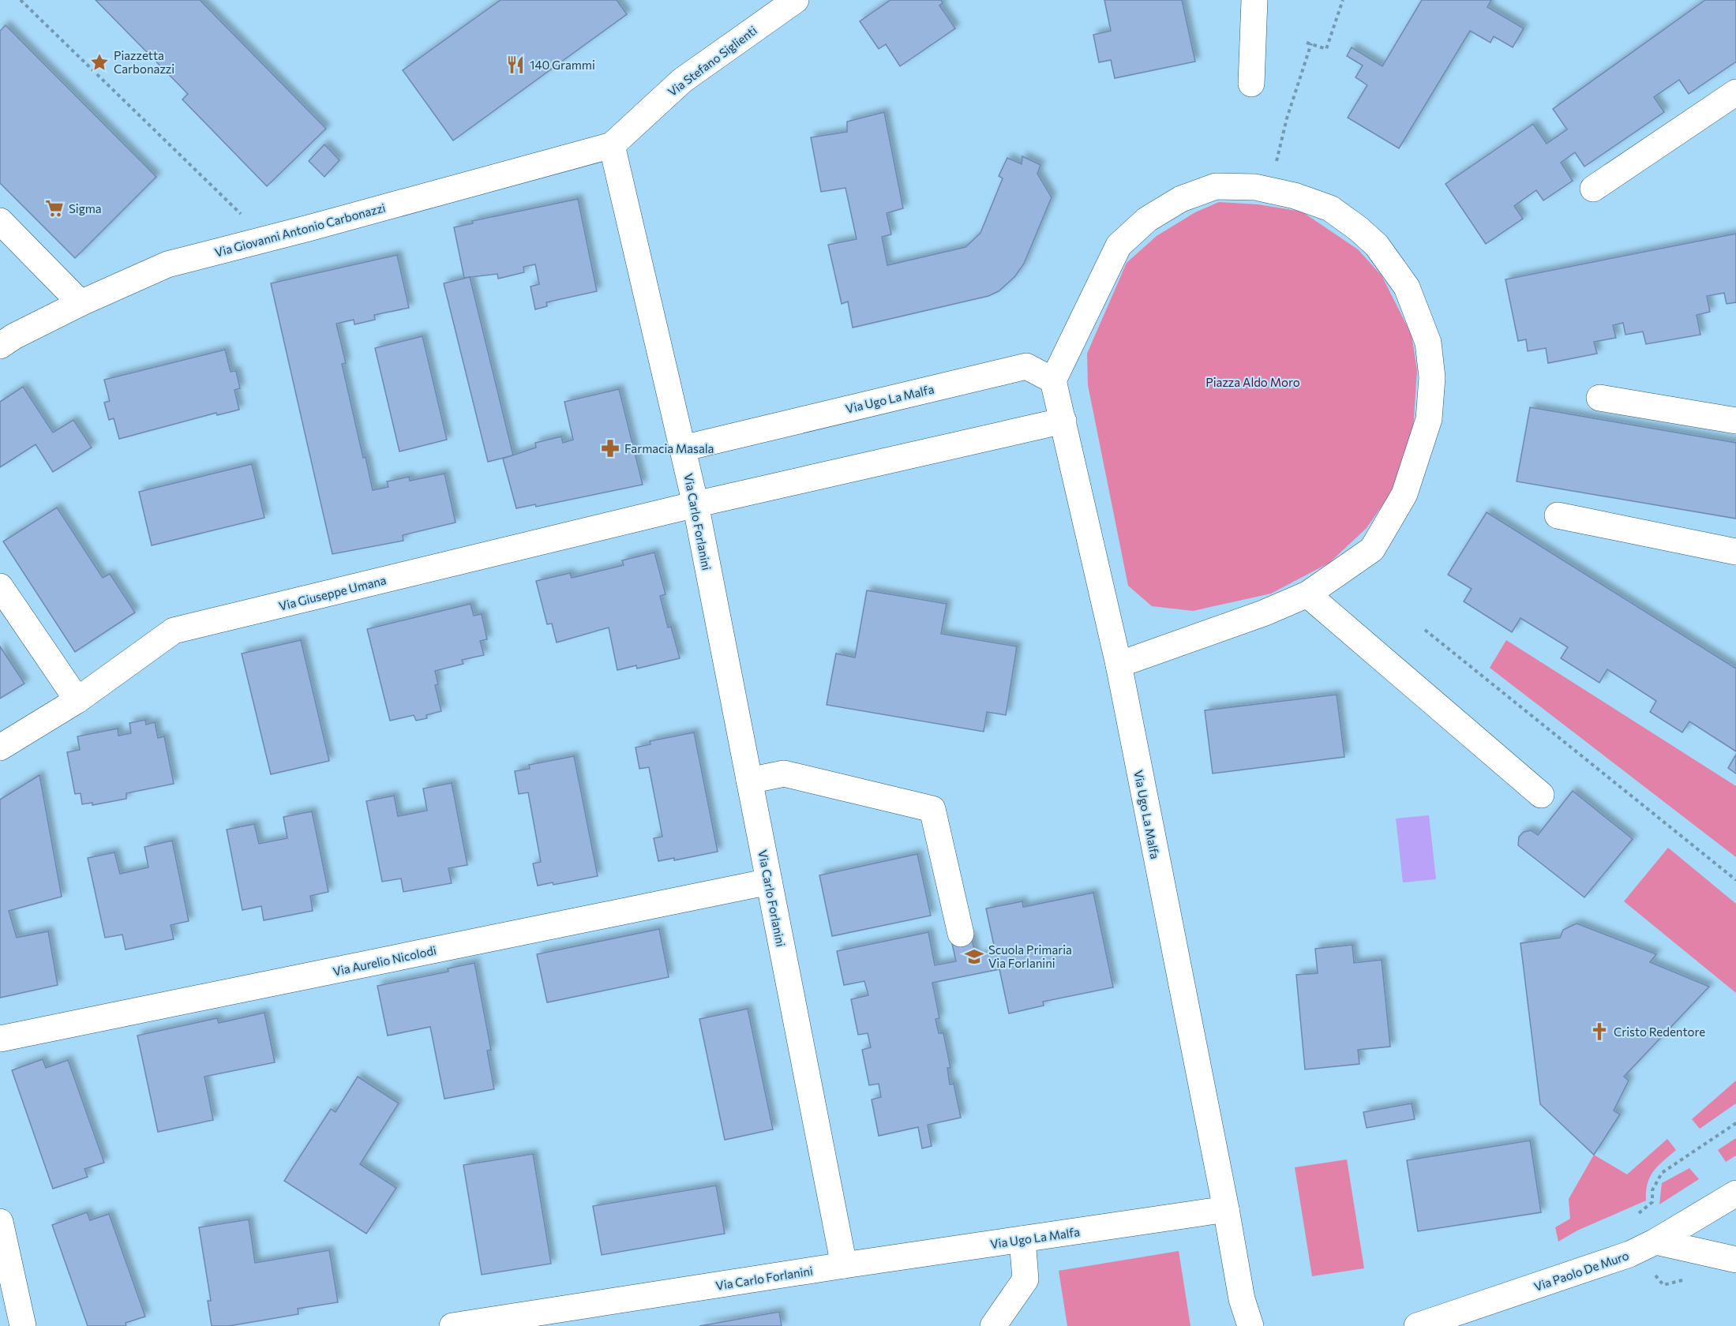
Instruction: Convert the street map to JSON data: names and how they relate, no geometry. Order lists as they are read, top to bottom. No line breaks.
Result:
{"streets":{"street":["Via Stefano Siglienti","Via Giovanni Antonio Carbonazzi","Via Ugo La Malfa","Via Carlo Forlanini","Via Giuseppe Umana","Via Aurelio Nicolodi","Via Paolo De Muro"]},"crossings":[["Via Stefano Siglienti","Via Giovanni Antonio Carbonazzi"],["Via Stefano Siglienti","Via Carlo Forlanini"],["Via Giovanni Antonio Carbonazzi","Via Carlo Forlanini"],["Via Ugo La Malfa","Via Carlo Forlanini"],["Via Carlo Forlanini","Via Giuseppe Umana"],["Via Carlo Forlanini","Via Aurelio Nicolodi"]],"parks":["Piazza Aldo Moro"],"places":{"place":["Piazzetta Carbonazzi"],"restaurant":["140 Grammi"],"supermarket":["Sigma"],"pharmacy":["Farmacia Masala"],"school or university":["Scuola Primaria Via Forlanini"],"church":["Cristo Redentore"]}}
